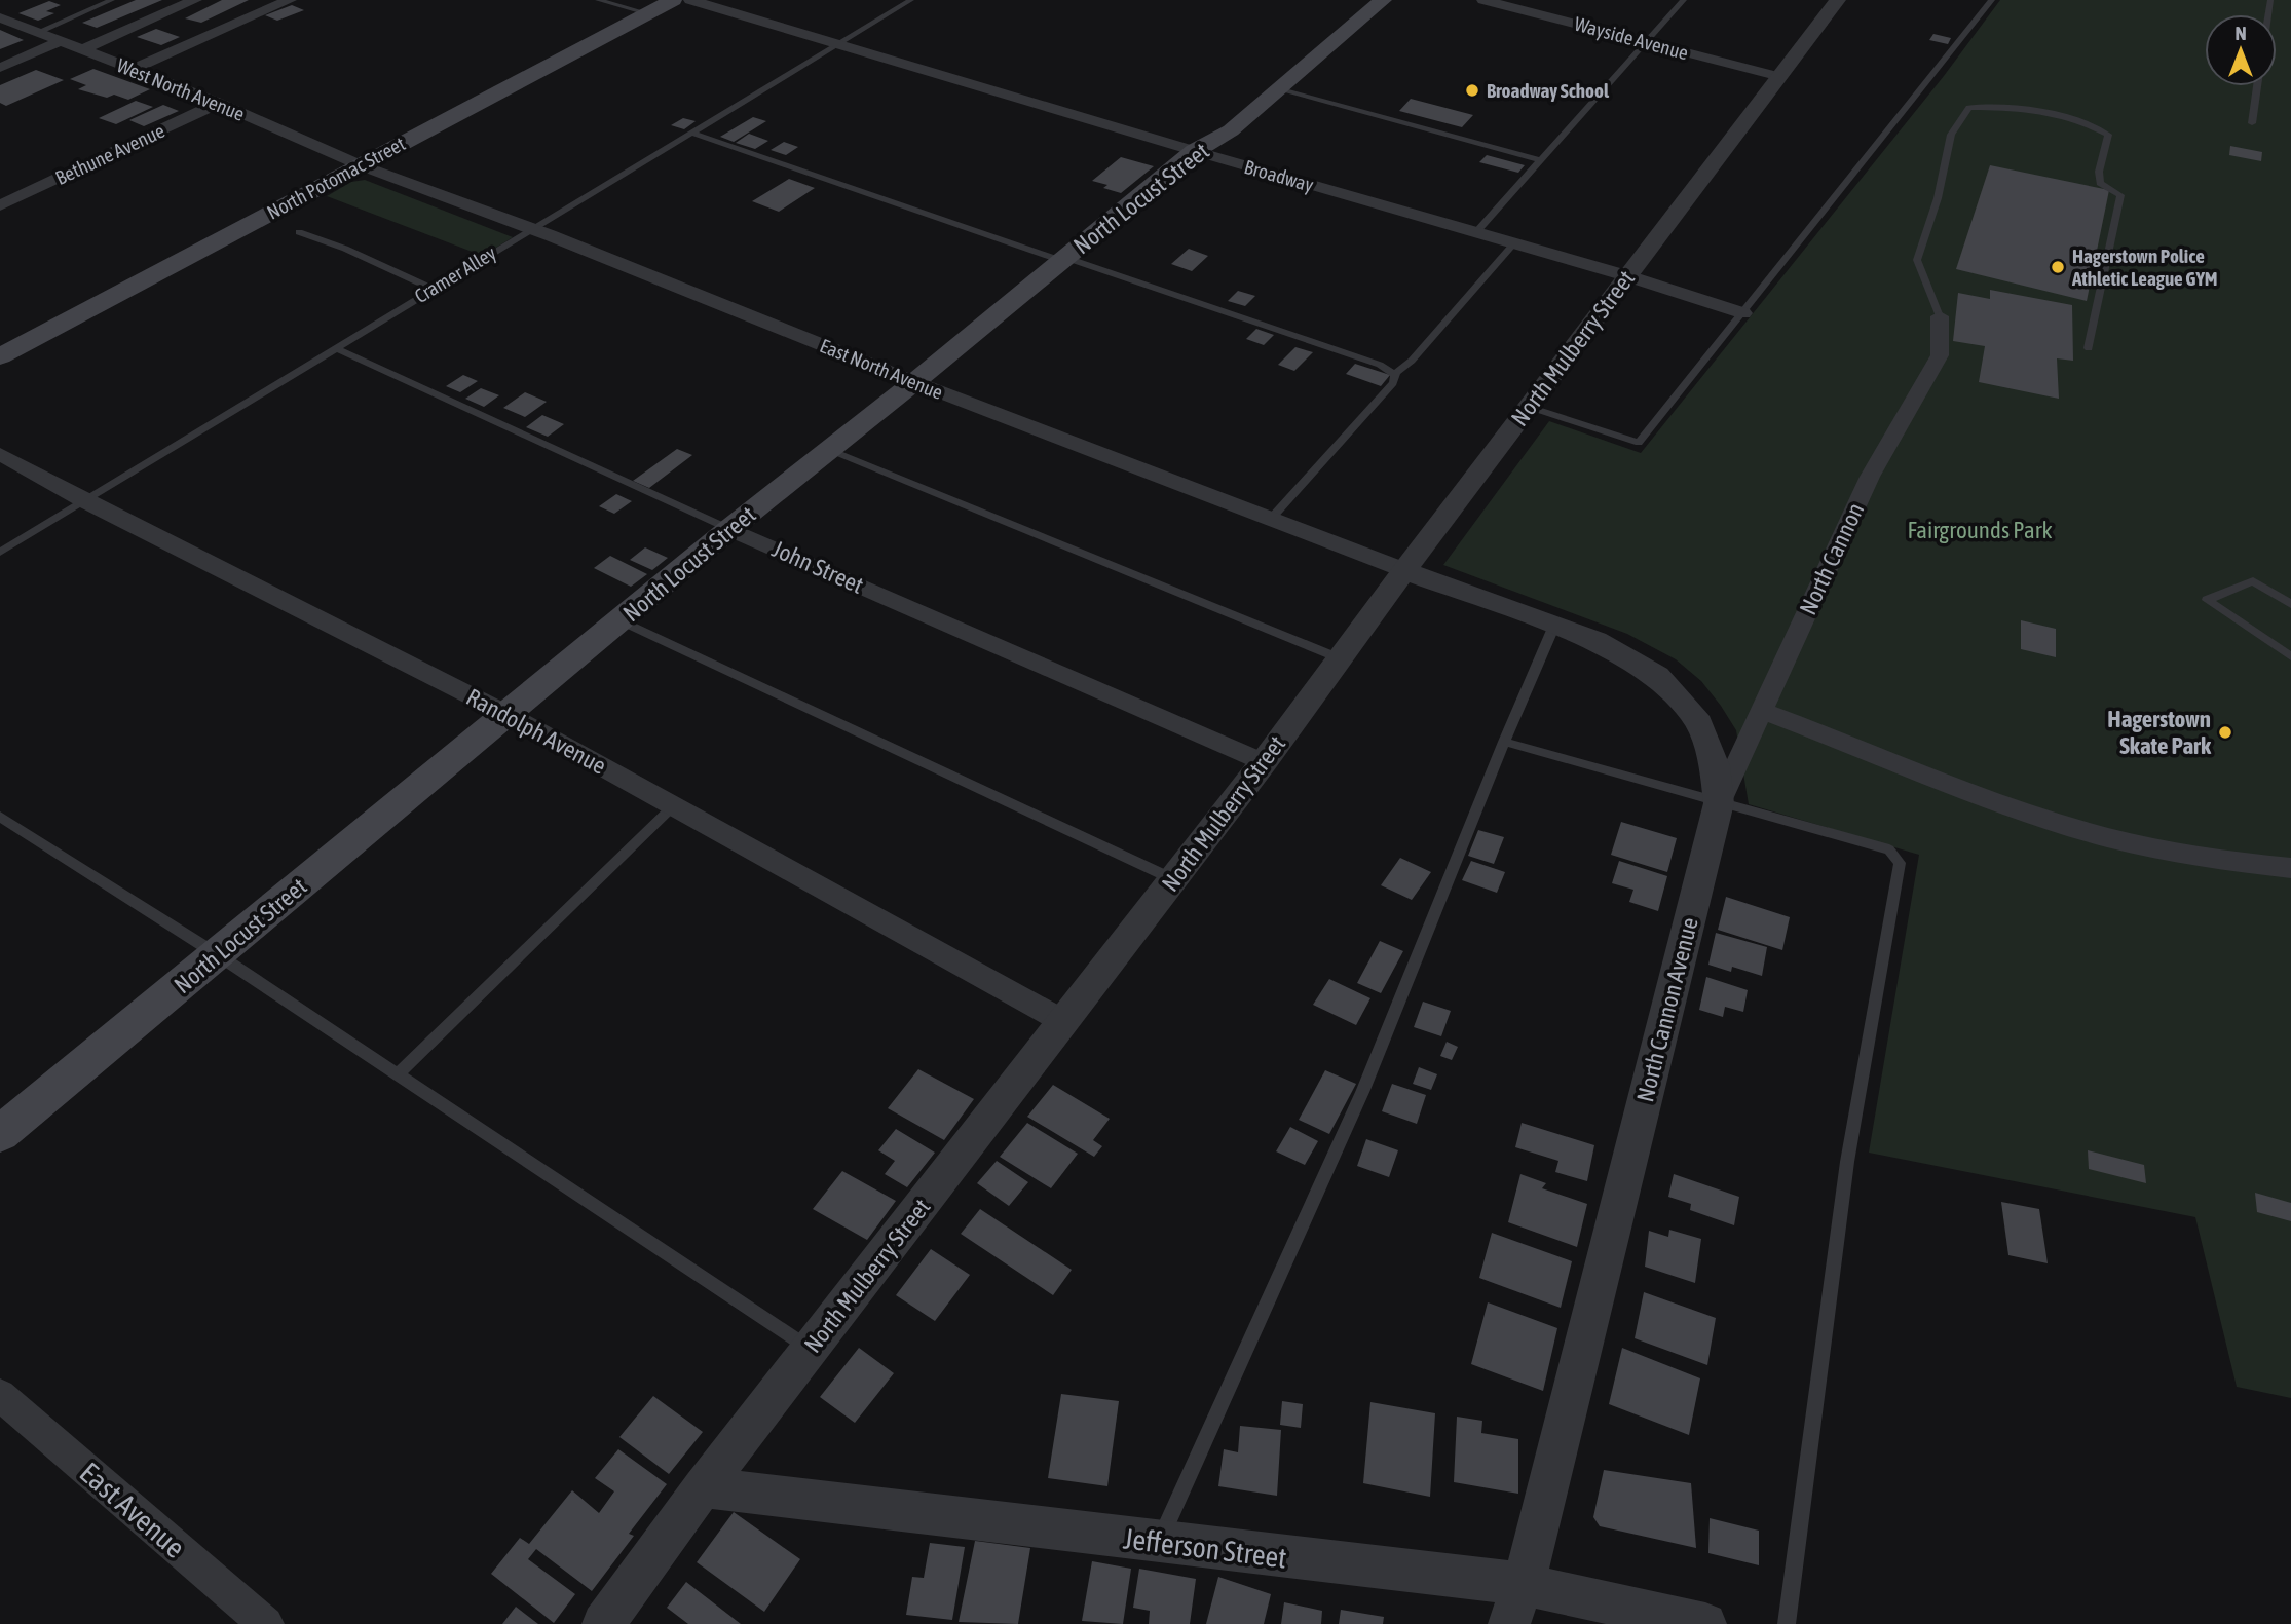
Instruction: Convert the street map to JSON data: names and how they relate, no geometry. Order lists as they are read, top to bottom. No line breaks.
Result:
{"streets":{"main road":["North Potomac Street","North Locust Street"],"street":["Wayside Avenue","West North Avenue","Bethune Avenue","Broadway","North Mulberry Street","East North Avenue","North Cannon","John Street","Randolph Avenue","North Cannon Avenue","East Avenue","Jefferson Street"],"lane":["Cramer Alley"]},"crossings":[["Wayside Avenue","North Mulberry Street"],["West North Avenue","Bethune Avenue"],["West North Avenue","North Potomac Street"],["West North Avenue","East North Avenue"],["Broadway","North Locust Street"],["Broadway","Cramer Alley"],["Broadway","North Mulberry Street"],["North Potomac Street","East North Avenue"],["North Locust Street","East North Avenue"],["North Locust Street","John Street"],["North Locust Street","Randolph Avenue"],["Cramer Alley","East North Avenue"],["Cramer Alley","John Street"],["Cramer Alley","Randolph Avenue"],["North Mulberry Street","East North Avenue"],["North Mulberry Street","John Street"],["North Mulberry Street","Randolph Avenue"],["North Mulberry Street","North Cannon Avenue"],["North Mulberry Street","Jefferson Street"],["East North Avenue","North Cannon Avenue"],["North Cannon","North Cannon Avenue"],["North Cannon Avenue","Jefferson Street"]],"parks":["Fairgrounds Park"],"places":["Broadway School","Hagerstown Police Athletic League GYM","Hagerstown Skate Park"],"north":"top"}
